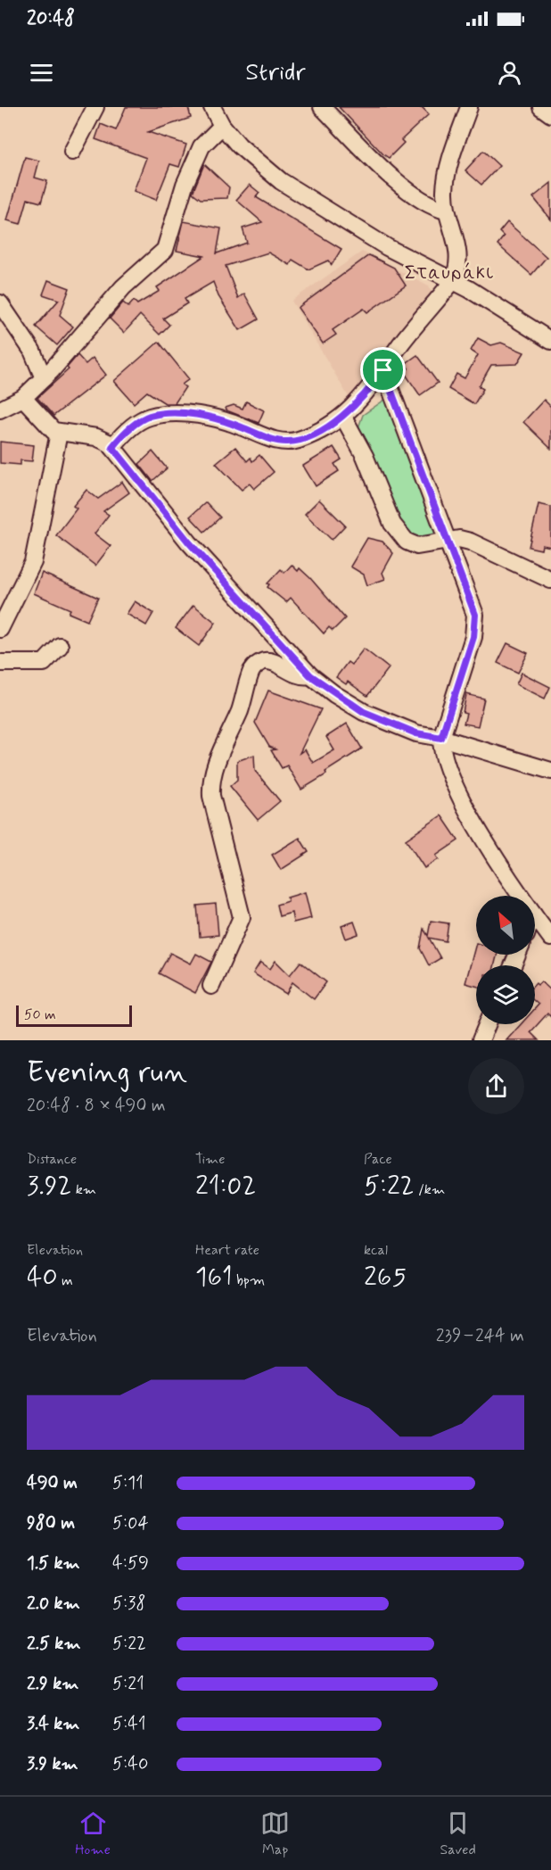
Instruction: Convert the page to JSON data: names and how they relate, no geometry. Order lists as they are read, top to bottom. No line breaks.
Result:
{"districts":["Σταυράκι"],"scale_bar":"50 m","north":"top left","page":{"status":"20:48","header":"Stridr","scale":"50 m","heading":["Evening run","20:48 · 8 × 490 m"],"stats":[["Distance","3.92 km"],["Time","21:02"],["Pace","5:22 /km"],["Elevation","40 m"],["Heart rate","161 bpm"],["kcal","265"]],"chart":["Elevation","239–244 m"],"list":[{"name":"490 m","note":"5:11"},{"name":"980 m","note":"5:04"},{"name":"1.5 km","note":"4:59"},{"name":"2.0 km","note":"5:38"},{"name":"2.5 km","note":"5:22"},{"name":"2.9 km","note":"5:21"},{"name":"3.4 km","note":"5:41"},{"name":"3.9 km","note":"5:40"}],"tabs":["Home","Map","Saved"]}}
